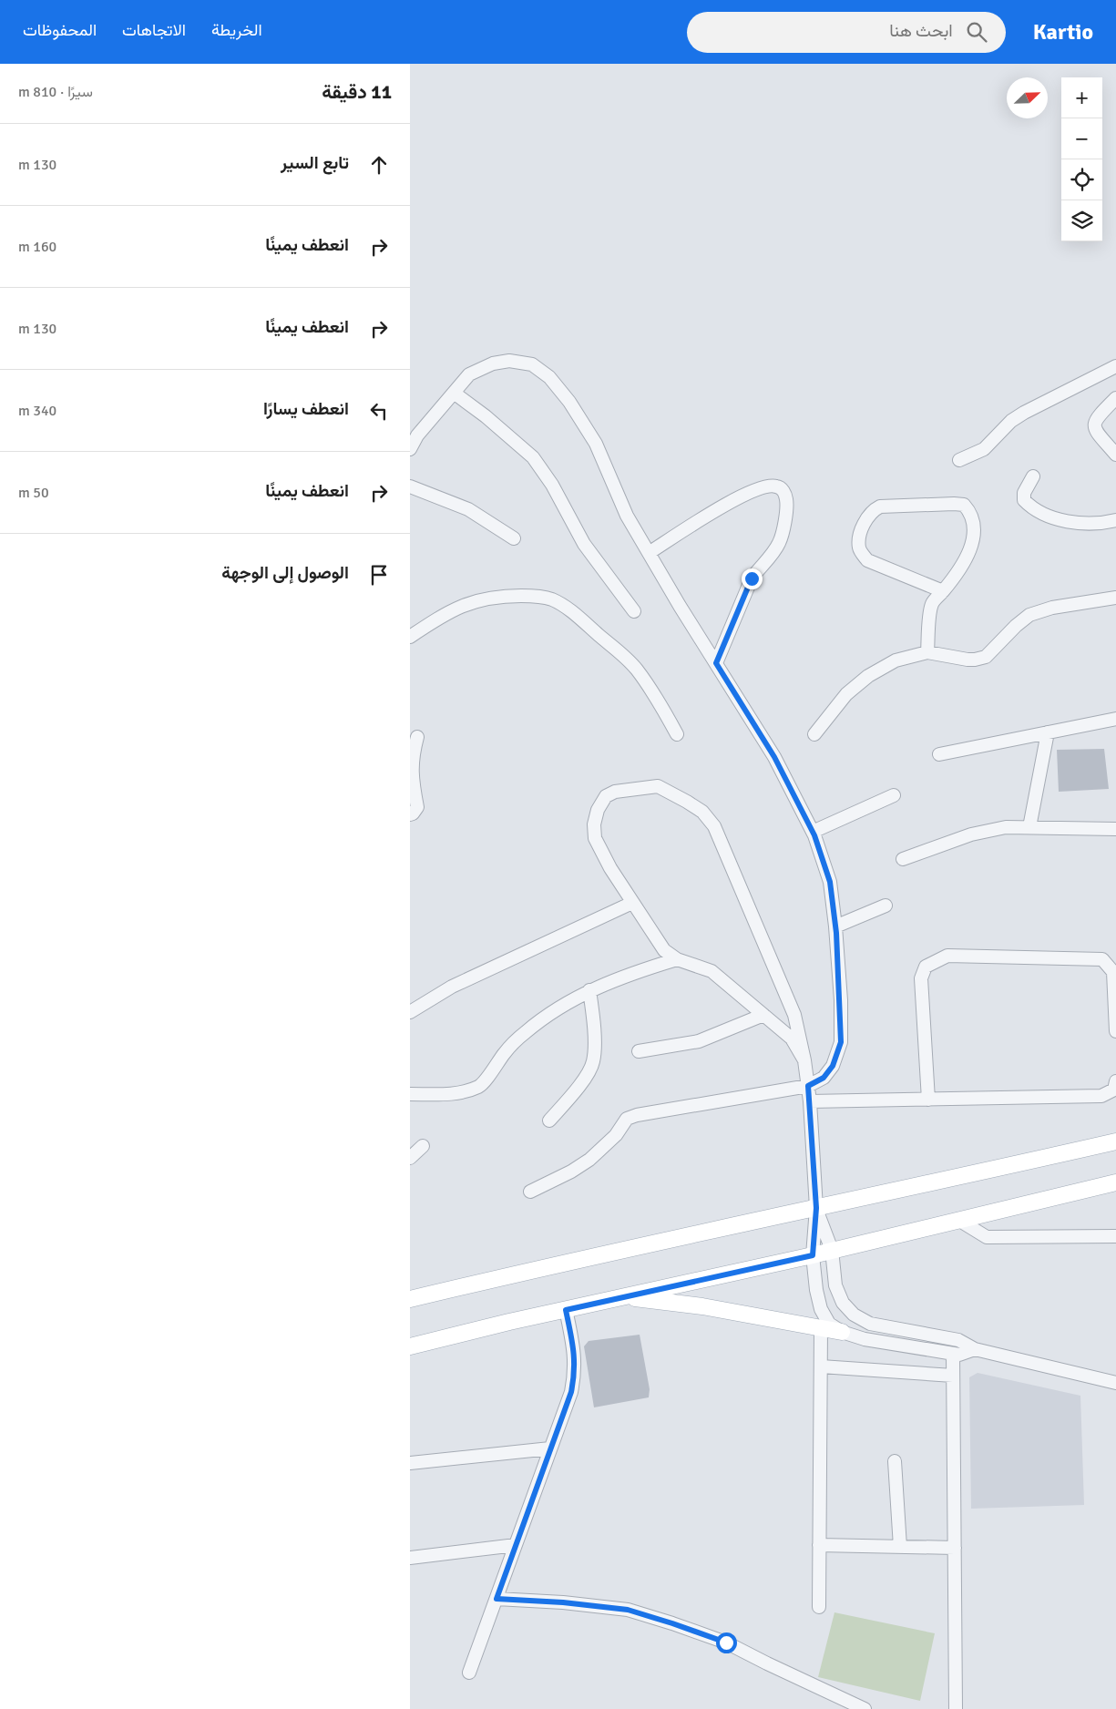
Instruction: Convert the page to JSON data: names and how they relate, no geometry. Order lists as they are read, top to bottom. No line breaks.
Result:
{"north":"top right","page":{"header":"Kartio","search":"ابحث هنا","nav":["الخريطة","الاتجاهات","المحفوظات"],"heading":["11 دقيقة","سيرًا · 810 m"],"map_buttons":["+","−"],"list":[["تابع السير","130 m"],["انعطف يمينًا","160 m"],["انعطف يمينًا","130 m"],["انعطف يسارًا","340 m"],["انعطف يمينًا","50 m"],"الوصول إلى الوجهة"]}}
